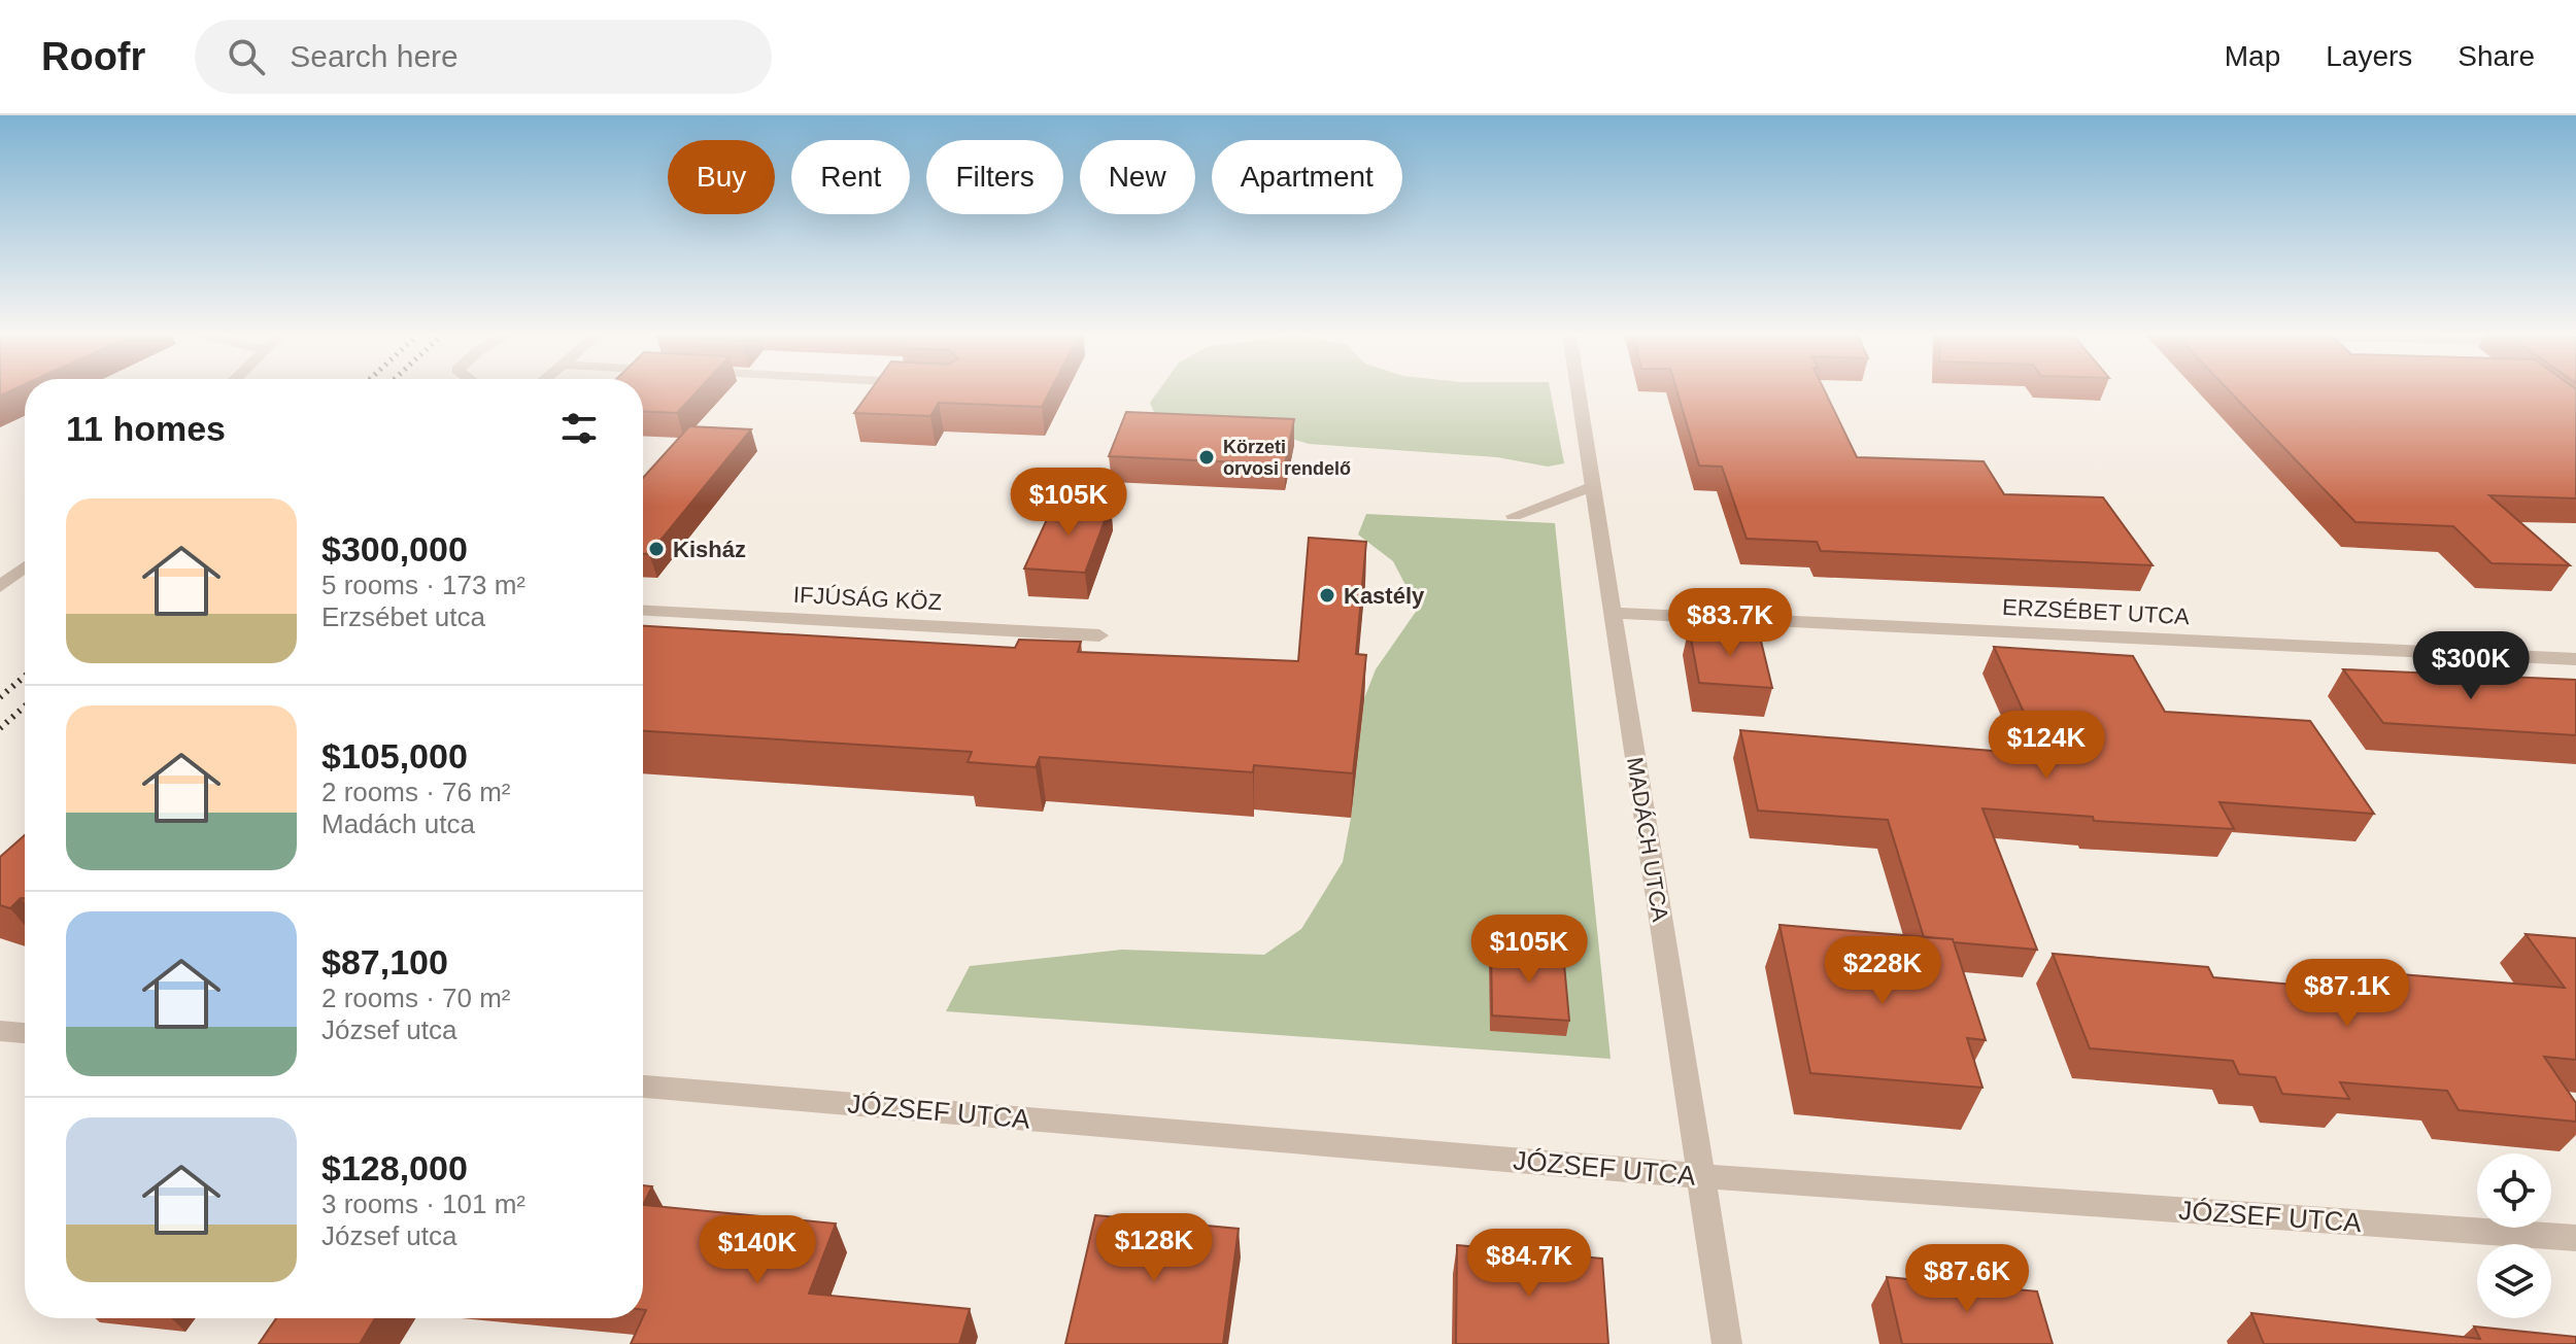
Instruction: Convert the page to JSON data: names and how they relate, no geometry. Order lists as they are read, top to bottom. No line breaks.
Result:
{"streets":{"street":["IFJÚSÁG KÖZ","ERZSÉBET UTCA","MADÁCH UTCA","JÓZSEF UTCA"]},"crossings":[["ERZSÉBET UTCA","MADÁCH UTCA"],["MADÁCH UTCA","JÓZSEF UTCA"]],"places":["Körzeti orvosi rendelő","Kisház","Kastély"],"page":{"header":"Roofr","search":"Search here","nav":["Map","Layers","Share"],"chip":["Buy","Rent","Filters","New","Apartment"],"heading":"11 homes","price":["$105K","$83.7K","$300K","$124K","$105K","$228K","$87.1K","$128K","$140K","$84.7K","$87.6K"],"list":[{"name":"$300,000","note":"5 rooms · 173 m² · Erzsébet utca"},{"name":"$105,000","note":"2 rooms · 76 m² · Madách utca"},{"name":"$87,100","note":"2 rooms · 70 m² · József utca"},{"name":"$128,000","note":"3 rooms · 101 m² · József utca"}]}}
